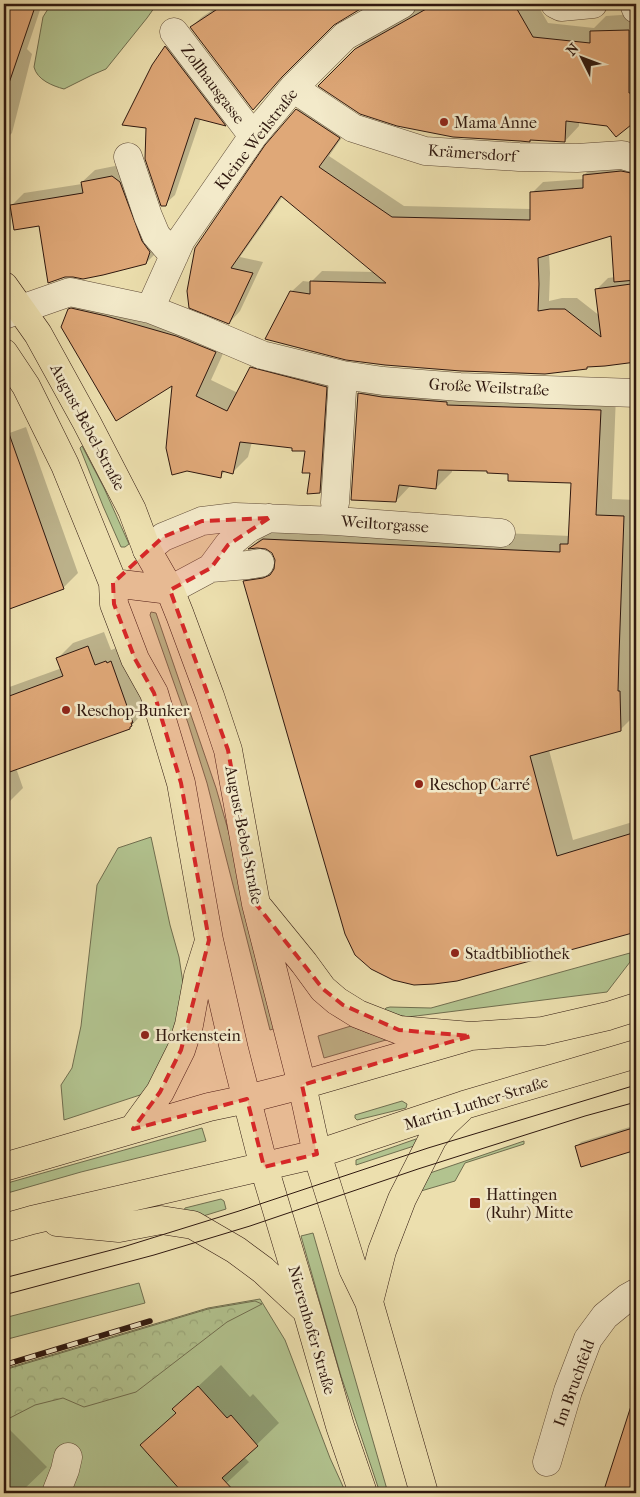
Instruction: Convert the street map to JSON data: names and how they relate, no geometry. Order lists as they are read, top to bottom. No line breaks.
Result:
{"streets":{"main road":["August-Bebel-Straße","Martin-Luther-Straße","Nierenhofer Straße"],"street":["Zollhausgasse","Kleine Weilstraße","Krämersdorf","Große Weilstraße","Weiltorgasse","Im Bruchfeld"]},"crossings":[["Zollhausgasse","Kleine Weilstraße"],["Kleine Weilstraße","Krämersdorf"],["Kleine Weilstraße","Große Weilstraße"],["Große Weilstraße","August-Bebel-Straße"],["August-Bebel-Straße","Weiltorgasse"],["Martin-Luther-Straße","Nierenhofer Straße"]],"places":{"other":["Mama Anne","Reschop-Bunker","Reschop Carré","Stadtbibliothek","Horkenstein"],"transit":["Hattingen (Ruhr) Mitte"]},"north":"top left"}
